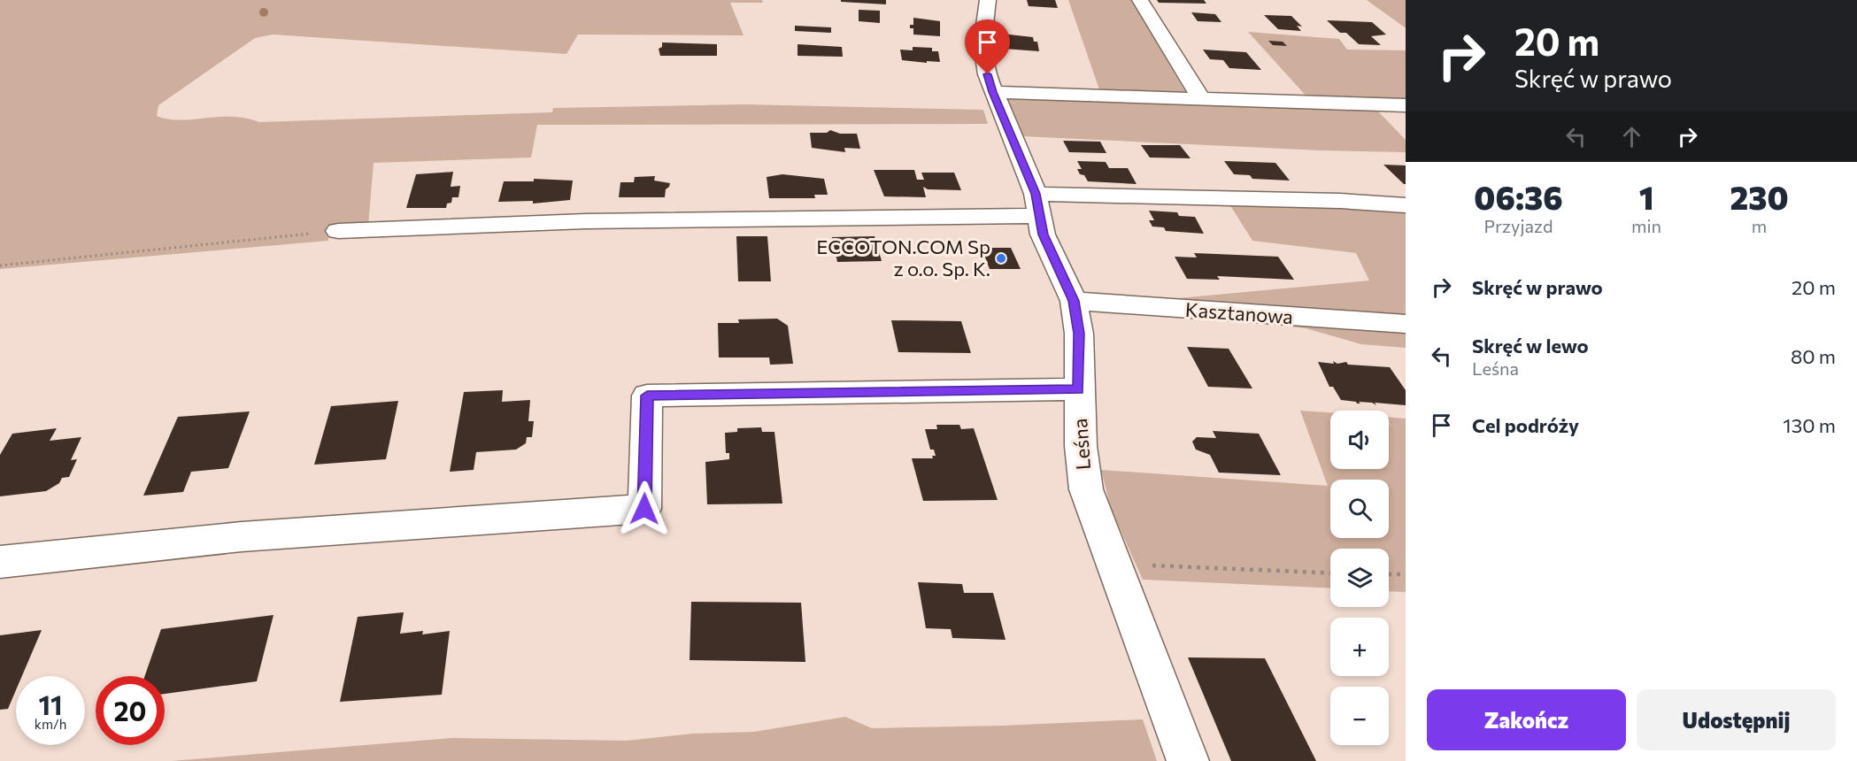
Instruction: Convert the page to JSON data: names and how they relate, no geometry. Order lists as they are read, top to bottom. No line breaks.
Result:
{"streets":{"street":["Kasztanowa","Leśna"]},"crossings":[["Kasztanowa","Leśna"]],"places":["ECCOTON.COM Sp z o.o. Sp. K."],"page":{"turn":["20 m","Skręć w prawo"],"eta":["06:36","Przyjazd","1","min","230","m"],"list":[{"name":"Skręć w prawo","value":"20 m"},{"name":"Skręć w lewo","note":"Leśna","value":"80 m"},{"name":"Cel podróży","value":"130 m"}],"map_buttons":["+","−"],"speed":"11 km/h","limit":"20","buttons":["Zakończ","Udostępnij"]}}
